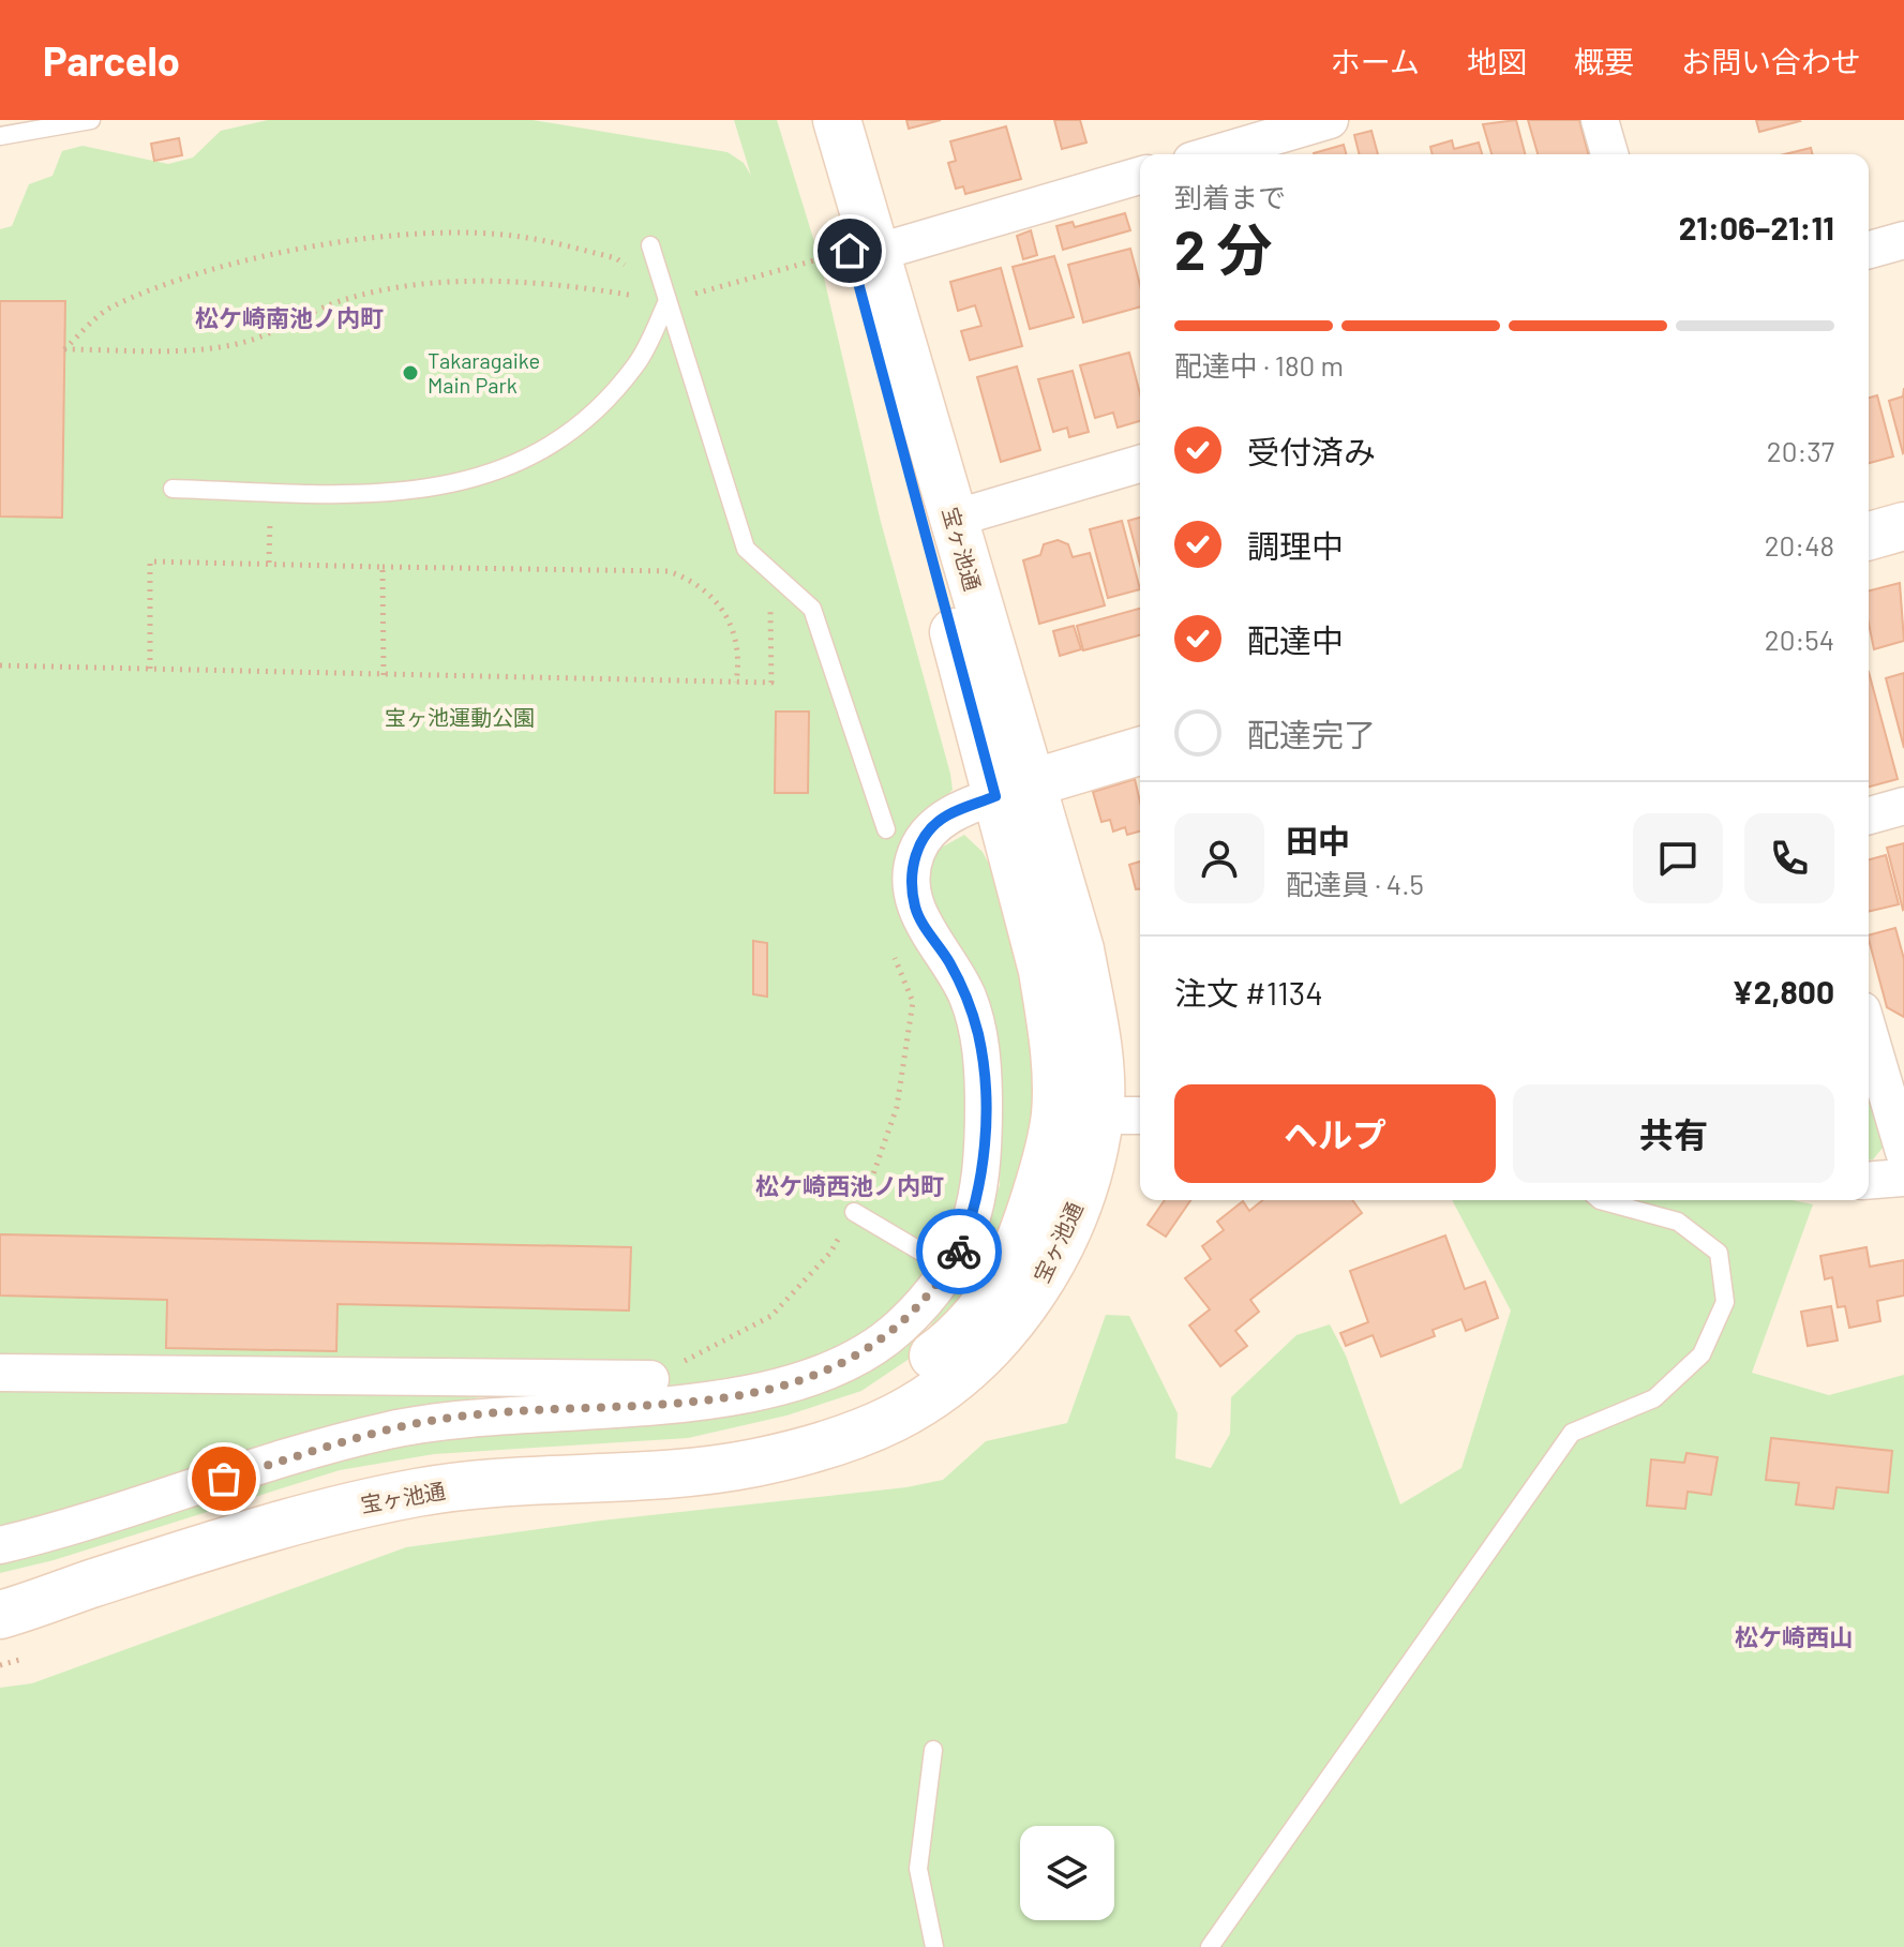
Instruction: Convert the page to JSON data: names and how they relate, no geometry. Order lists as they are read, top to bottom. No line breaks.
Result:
{"streets":{"street":["宝ヶ池通"]},"districts":["松ケ崎南池ノ内町","松ケ崎西池ノ内町","松ケ崎西山"],"parks":["宝ヶ池運動公園"],"places":["Takaragaike Main Park"],"page":{"header":"Parcelo","nav":["ホーム","地図","概要","お問い合わせ"],"heading":["2 分","到着まで","21:06–21:11"],"panel":["田中","配達員 · 4.5","注文 #1134","¥2,800"],"bar":"配達中 · 180 m","list":[["受付済み","20:37"],["調理中","20:48"],["配達中","20:54"],"配達完了"],"buttons":["ヘルプ","共有"]}}
